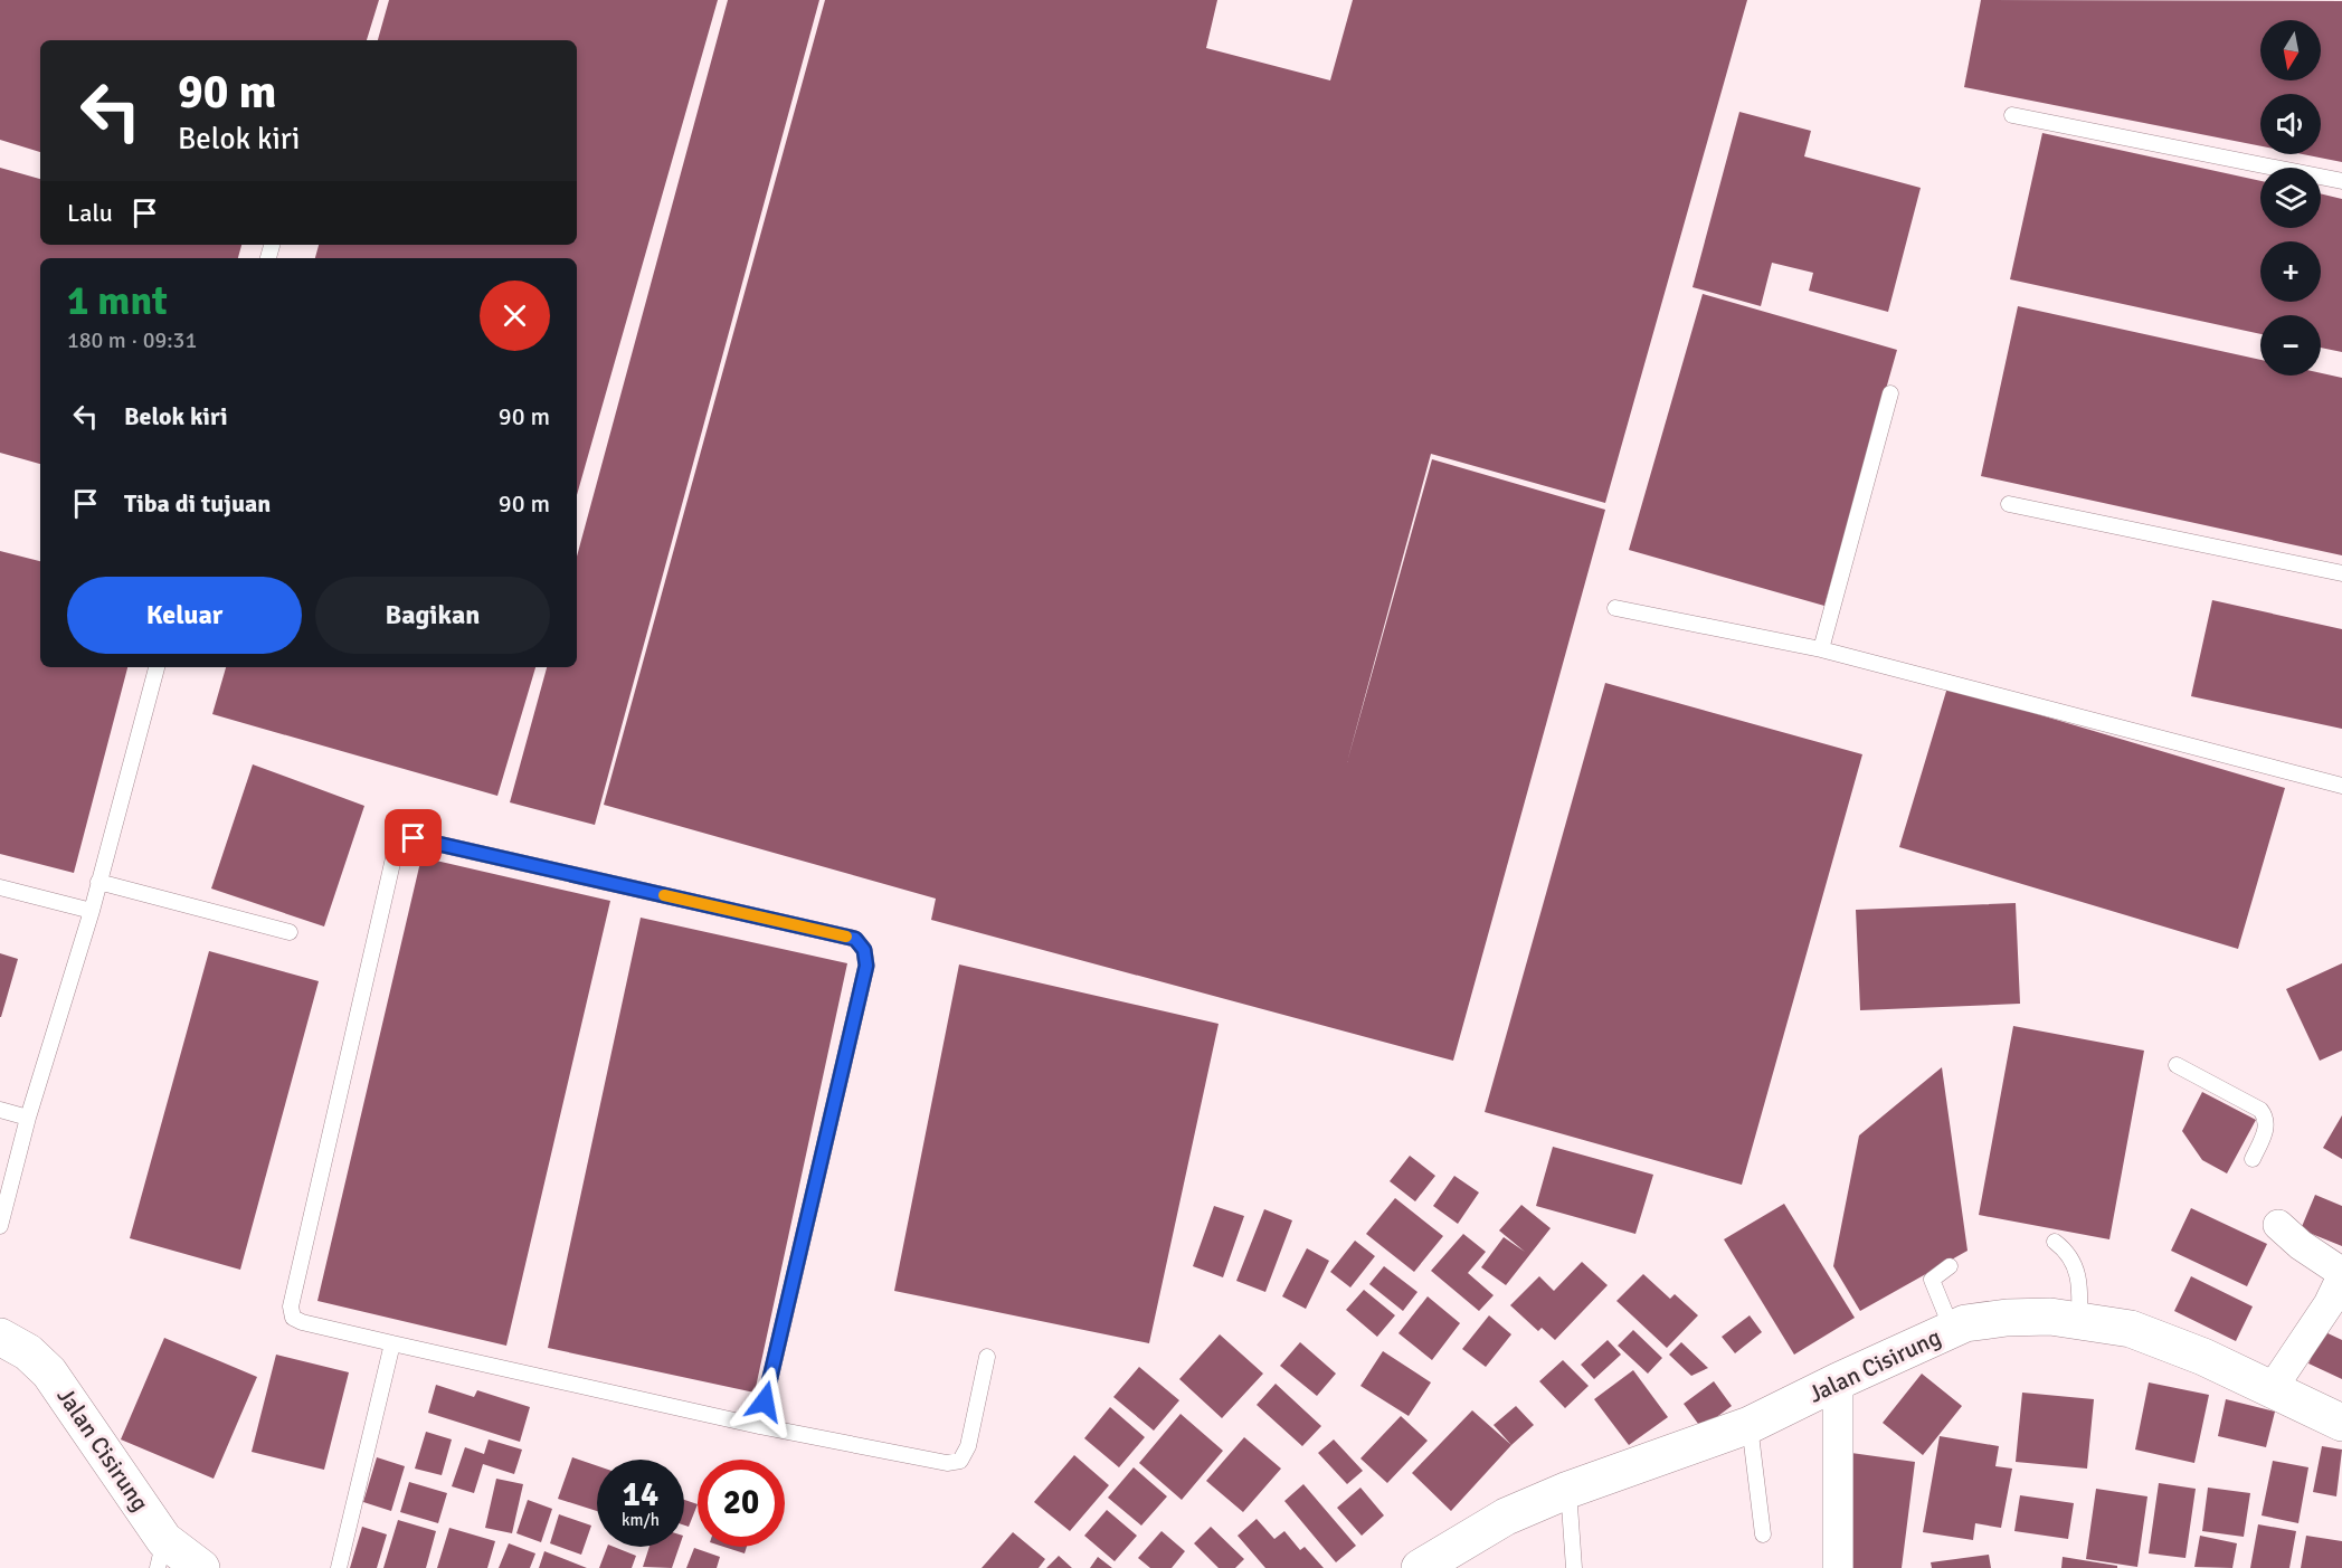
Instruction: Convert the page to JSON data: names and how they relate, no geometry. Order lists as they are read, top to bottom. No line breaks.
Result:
{"streets":{"main road":["Jalan Cisirung"]},"north":"bottom","page":{"map_buttons":["+","−"],"turn":["90 m","Belok kiri"],"then":"Lalu","heading":["1 mnt","180 m · 09:31"],"list":[{"name":"Belok kiri","value":"90 m"},{"name":"Tiba di tujuan","value":"90 m"}],"buttons":["Keluar","Bagikan"],"speed":"14 km/h","limit":"20"}}
